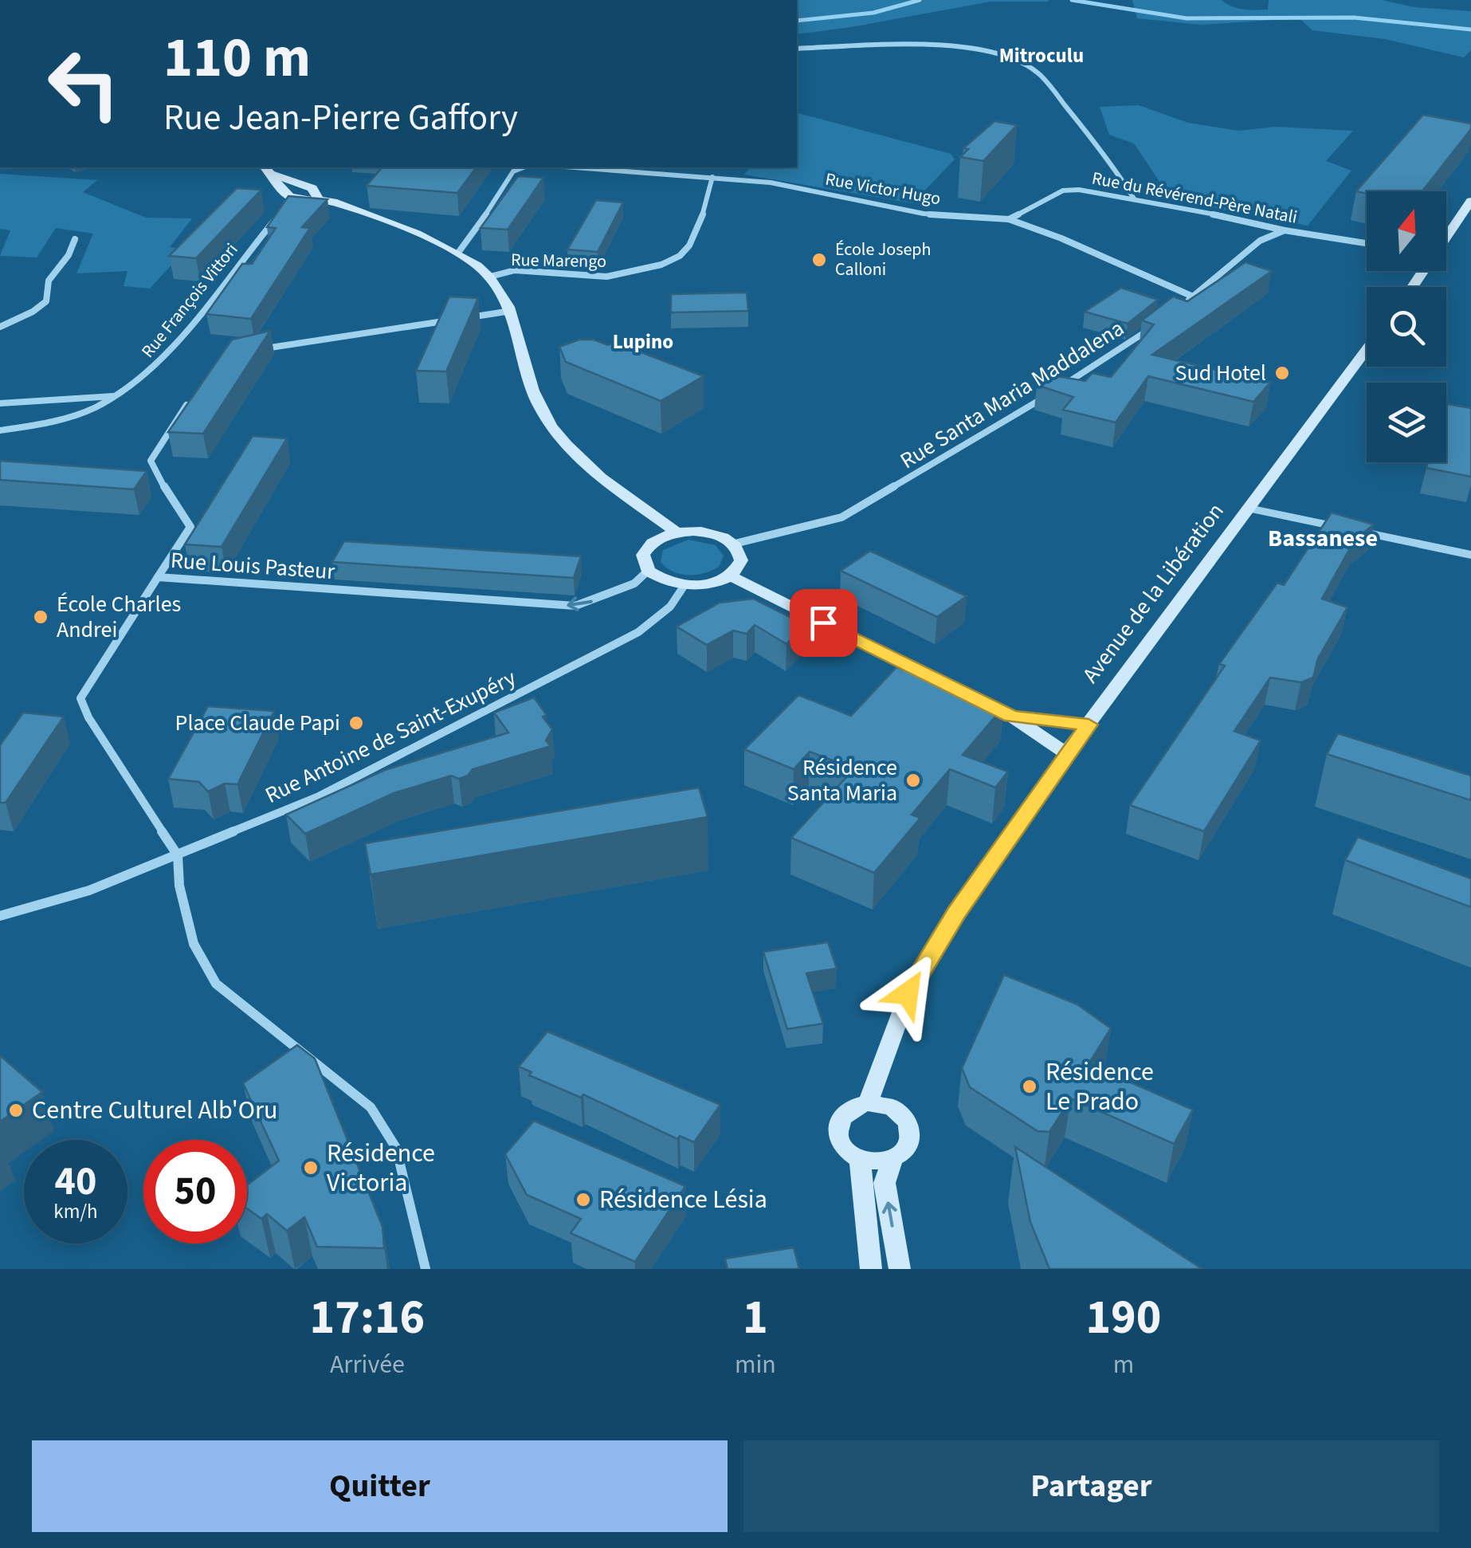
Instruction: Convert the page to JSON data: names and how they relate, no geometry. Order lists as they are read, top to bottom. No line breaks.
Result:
{"streets":{"main road":["Avenue de la Libération"],"street":["Rue Victor Hugo","Rue du Révérend-Père Natali","Rue Marengo","Rue François Vittori","Rue Santa Maria Maddalena","Rue Louis Pasteur","Rue Antoine de Saint-Exupéry"]},"crossings":[["Rue Victor Hugo","Rue du Révérend-Père Natali"],["Rue Victor Hugo","Rue Marengo"]],"one_way":["Rue Louis Pasteur"],"districts":["Mitroculu","Lupino","Bassanese"],"places":["École Joseph Calloni","Sud Hotel","École Charles Andrei","Place Claude Papi","Résidence Santa Maria","Résidence Le Prado","Centre Culturel Alb'Oru","Résidence Victoria","Résidence Lésia"],"north":"top","page":{"turn":["110 m","Rue Jean-Pierre Gaffory"],"speed":"40 km/h","limit":"50","eta":["17:16","Arrivée","1","min","190","m"],"buttons":["Quitter","Partager"]}}
